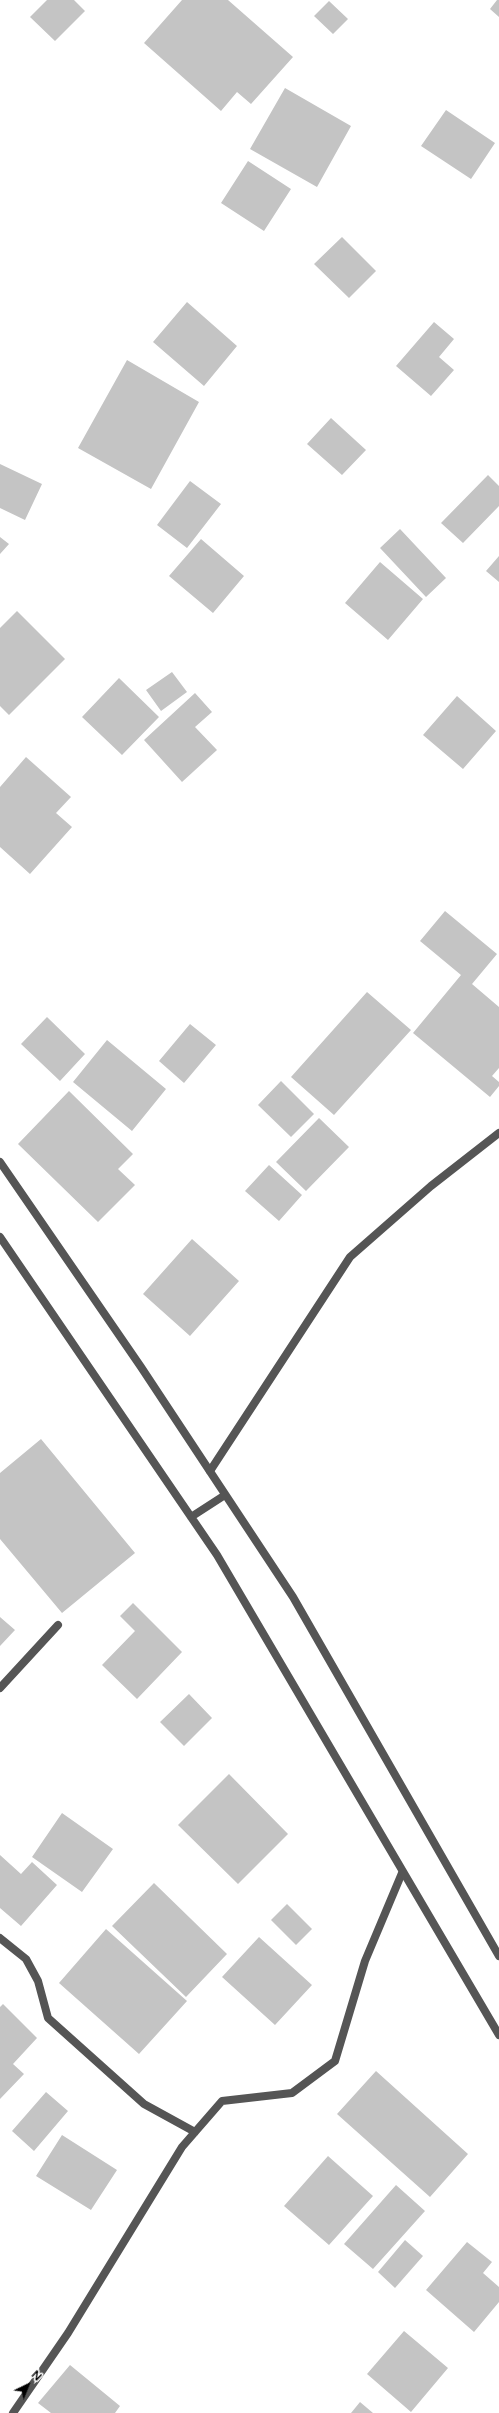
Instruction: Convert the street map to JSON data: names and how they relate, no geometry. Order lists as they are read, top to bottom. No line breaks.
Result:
{"north":"top right"}
